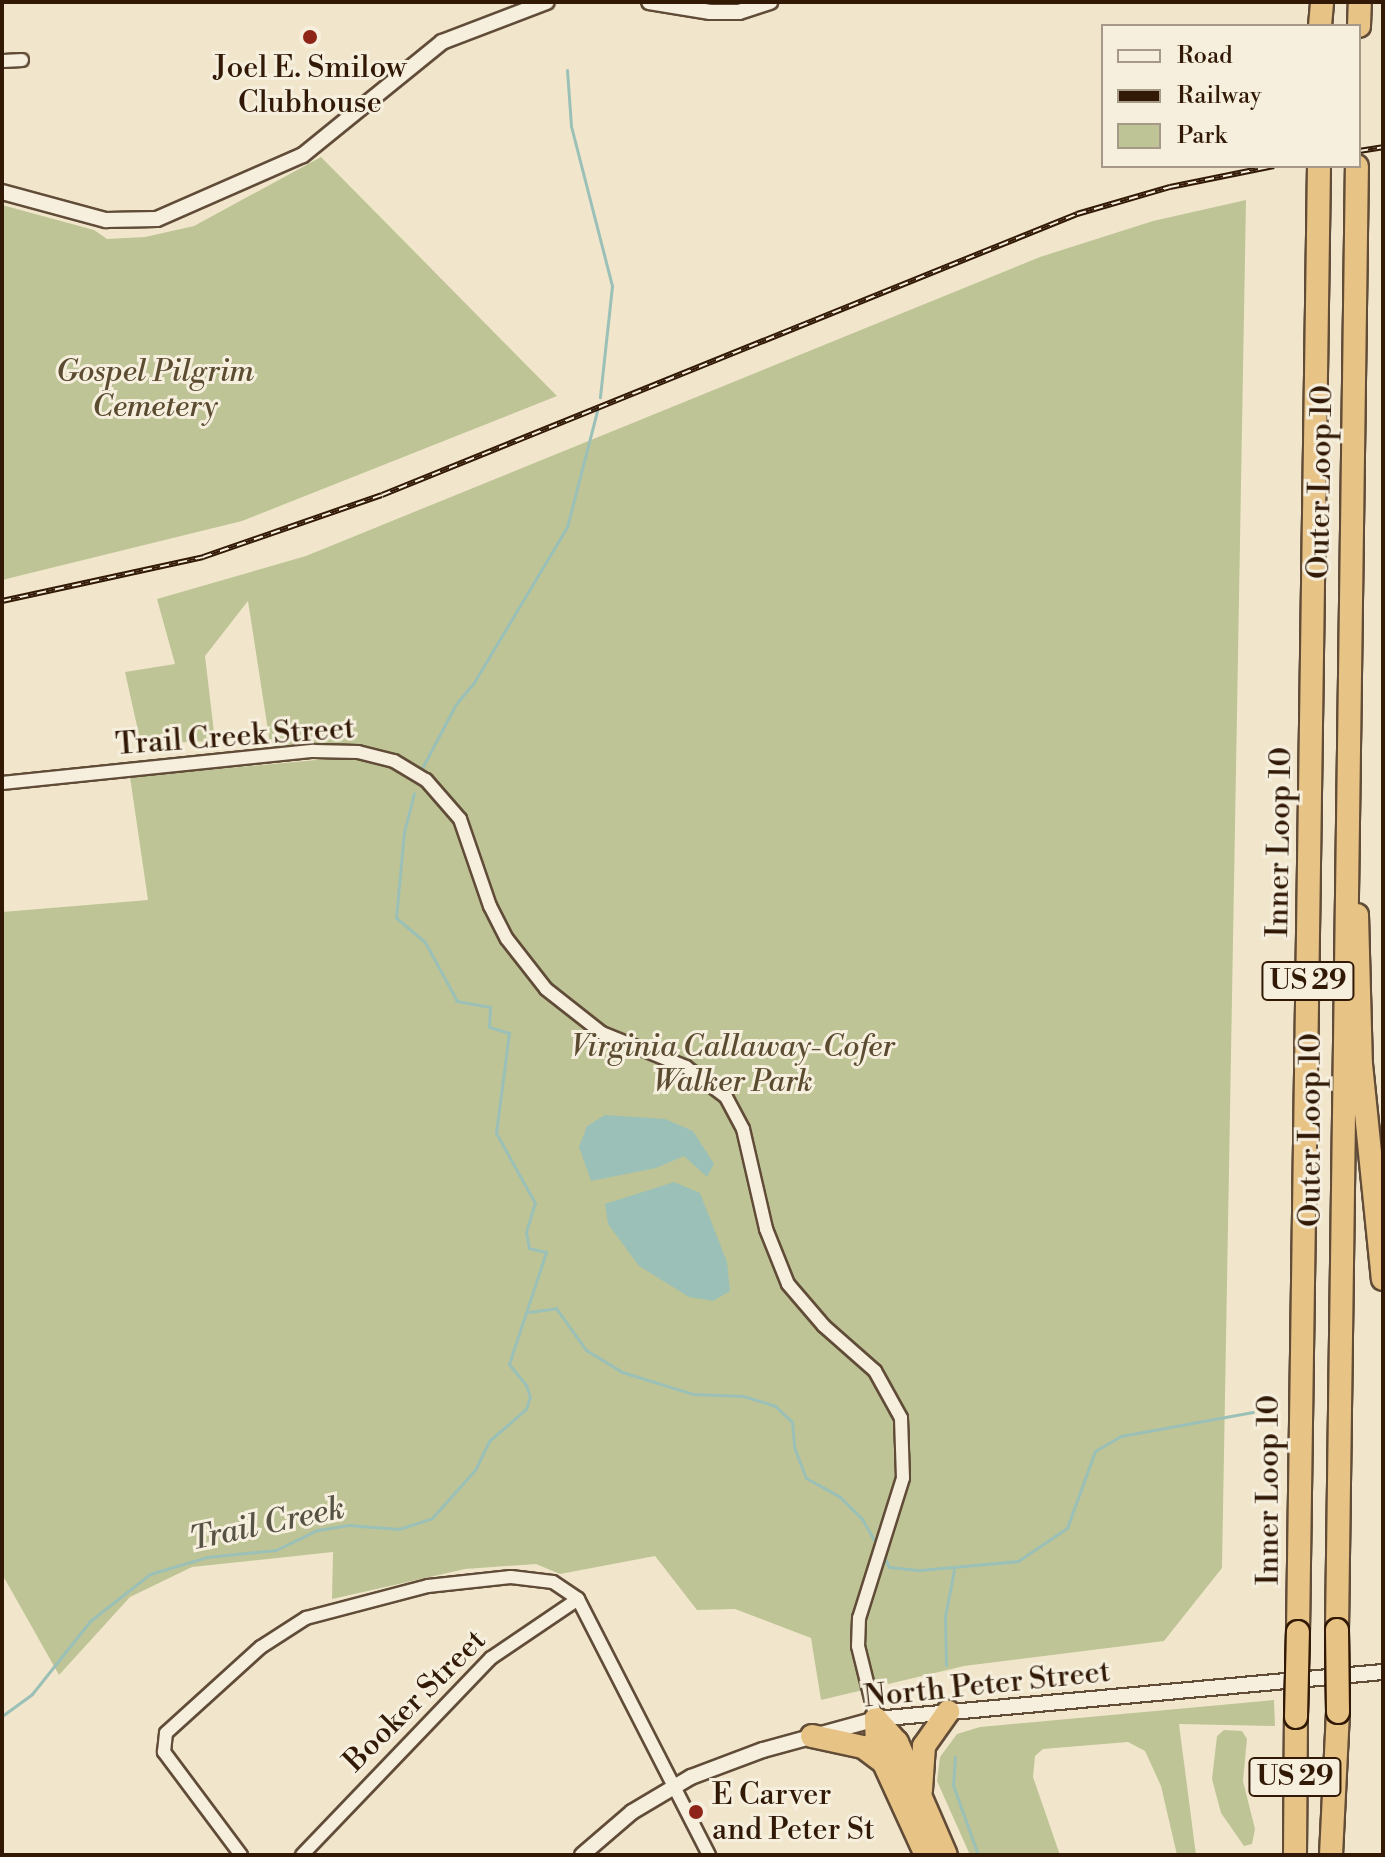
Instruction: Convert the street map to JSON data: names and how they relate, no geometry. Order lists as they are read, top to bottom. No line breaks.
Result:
{"streets":{"highway":["Outer Loop 10","Inner Loop 10","US 29"],"street":["Trail Creek Street","North Peter Street","Booker Street"]},"crossings":[["Trail Creek Street","North Peter Street"]],"water":["Trail Creek"],"parks":["Gospel Pilgrim Cemetery","Virginia Callaway-Cofer Walker Park"],"places":["Joel E. Smilow Clubhouse","E Carver and Peter St"],"legend":["Road","Railway","Park"]}
